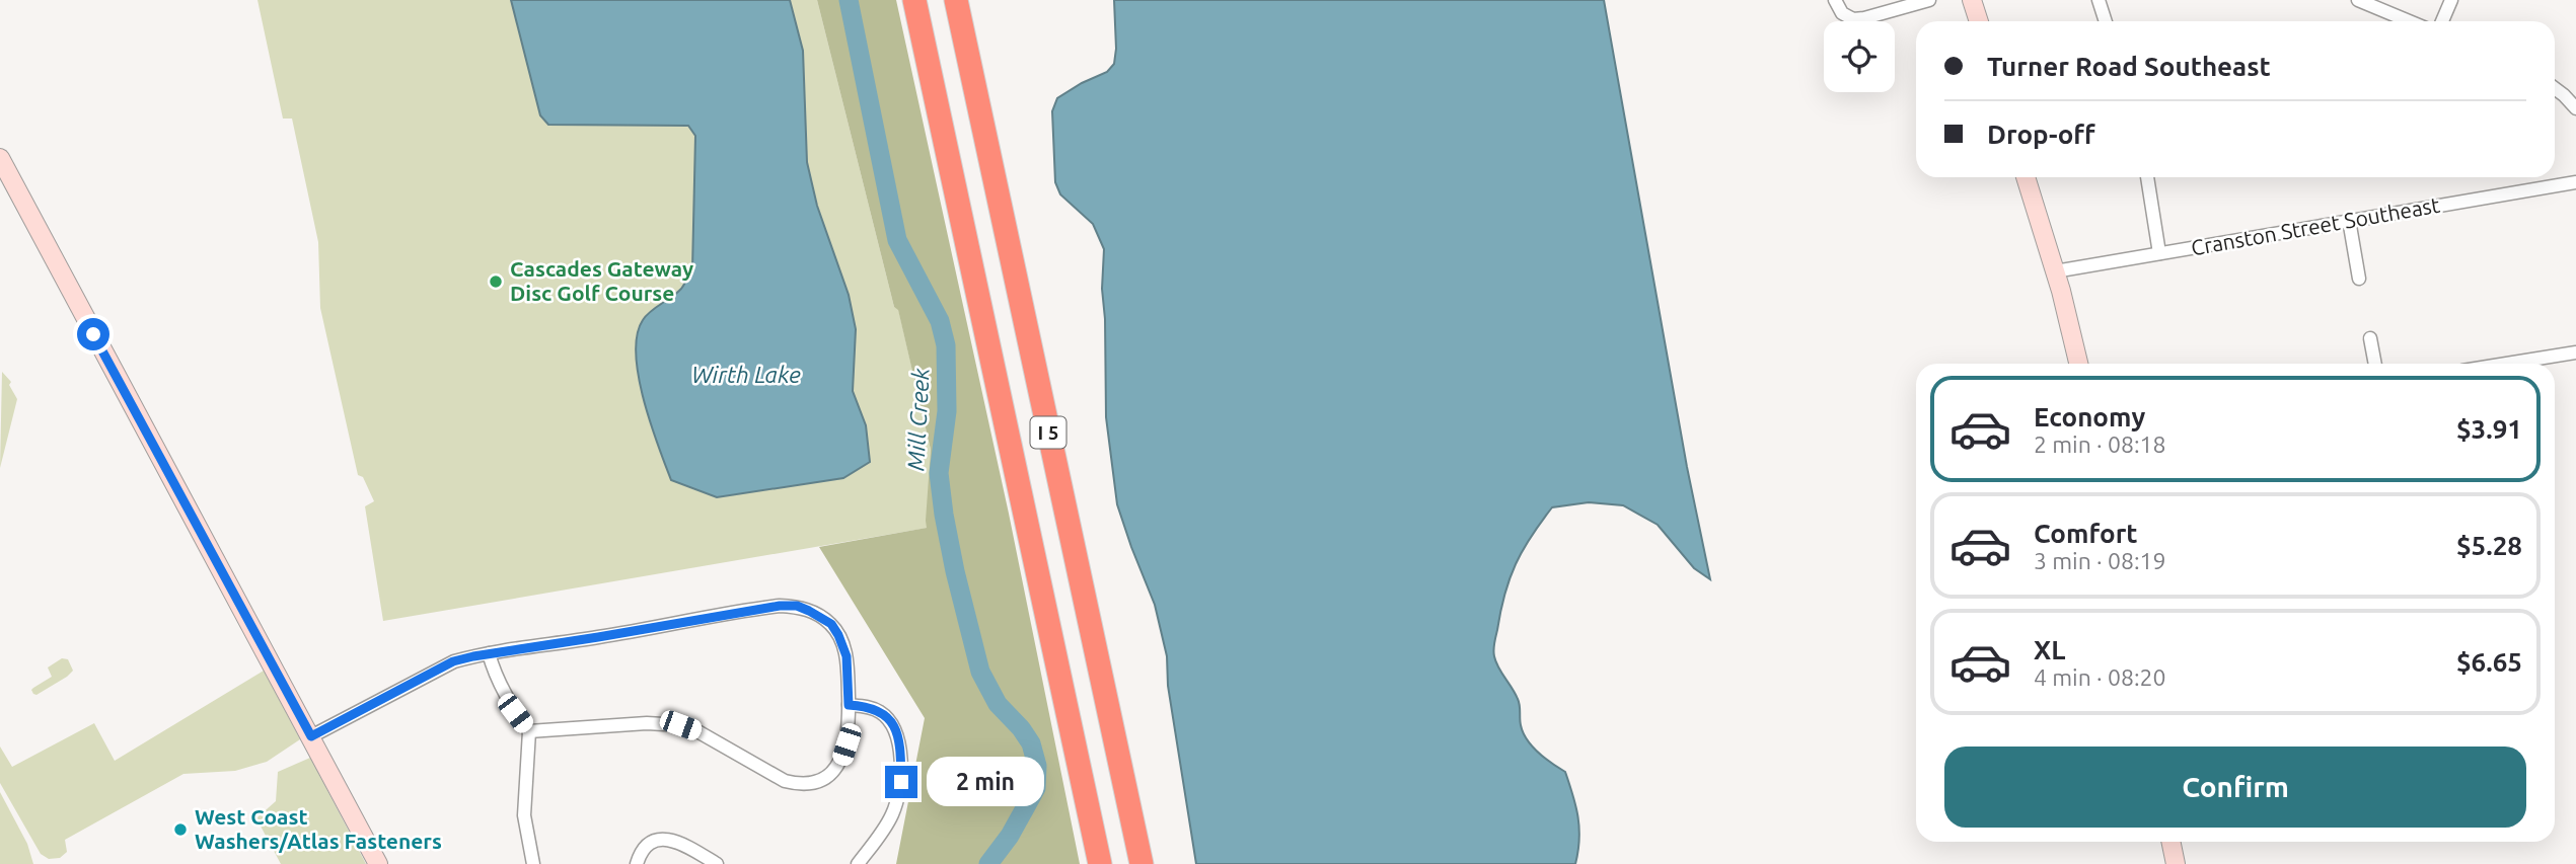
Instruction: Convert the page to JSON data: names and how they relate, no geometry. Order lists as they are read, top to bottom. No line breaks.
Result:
{"streets":{"highway":["I 5"],"street":["Cranston Street Southeast"]},"water":["Wirth Lake","Mill Creek"],"places":["Cascades Gateway Disc Golf Course","West Coast Washers/Atlas Fasteners"],"page":{"banner":["Turner Road Southeast","Drop-off"],"list":[{"name":"Economy","note":"2 min · 08:18","value":"$3.91"},{"name":"Comfort","note":"3 min · 08:19","value":"$5.28"},{"name":"XL","note":"4 min · 08:20","value":"$6.65"}],"buttons":"Confirm","bubble":"2 min"}}
